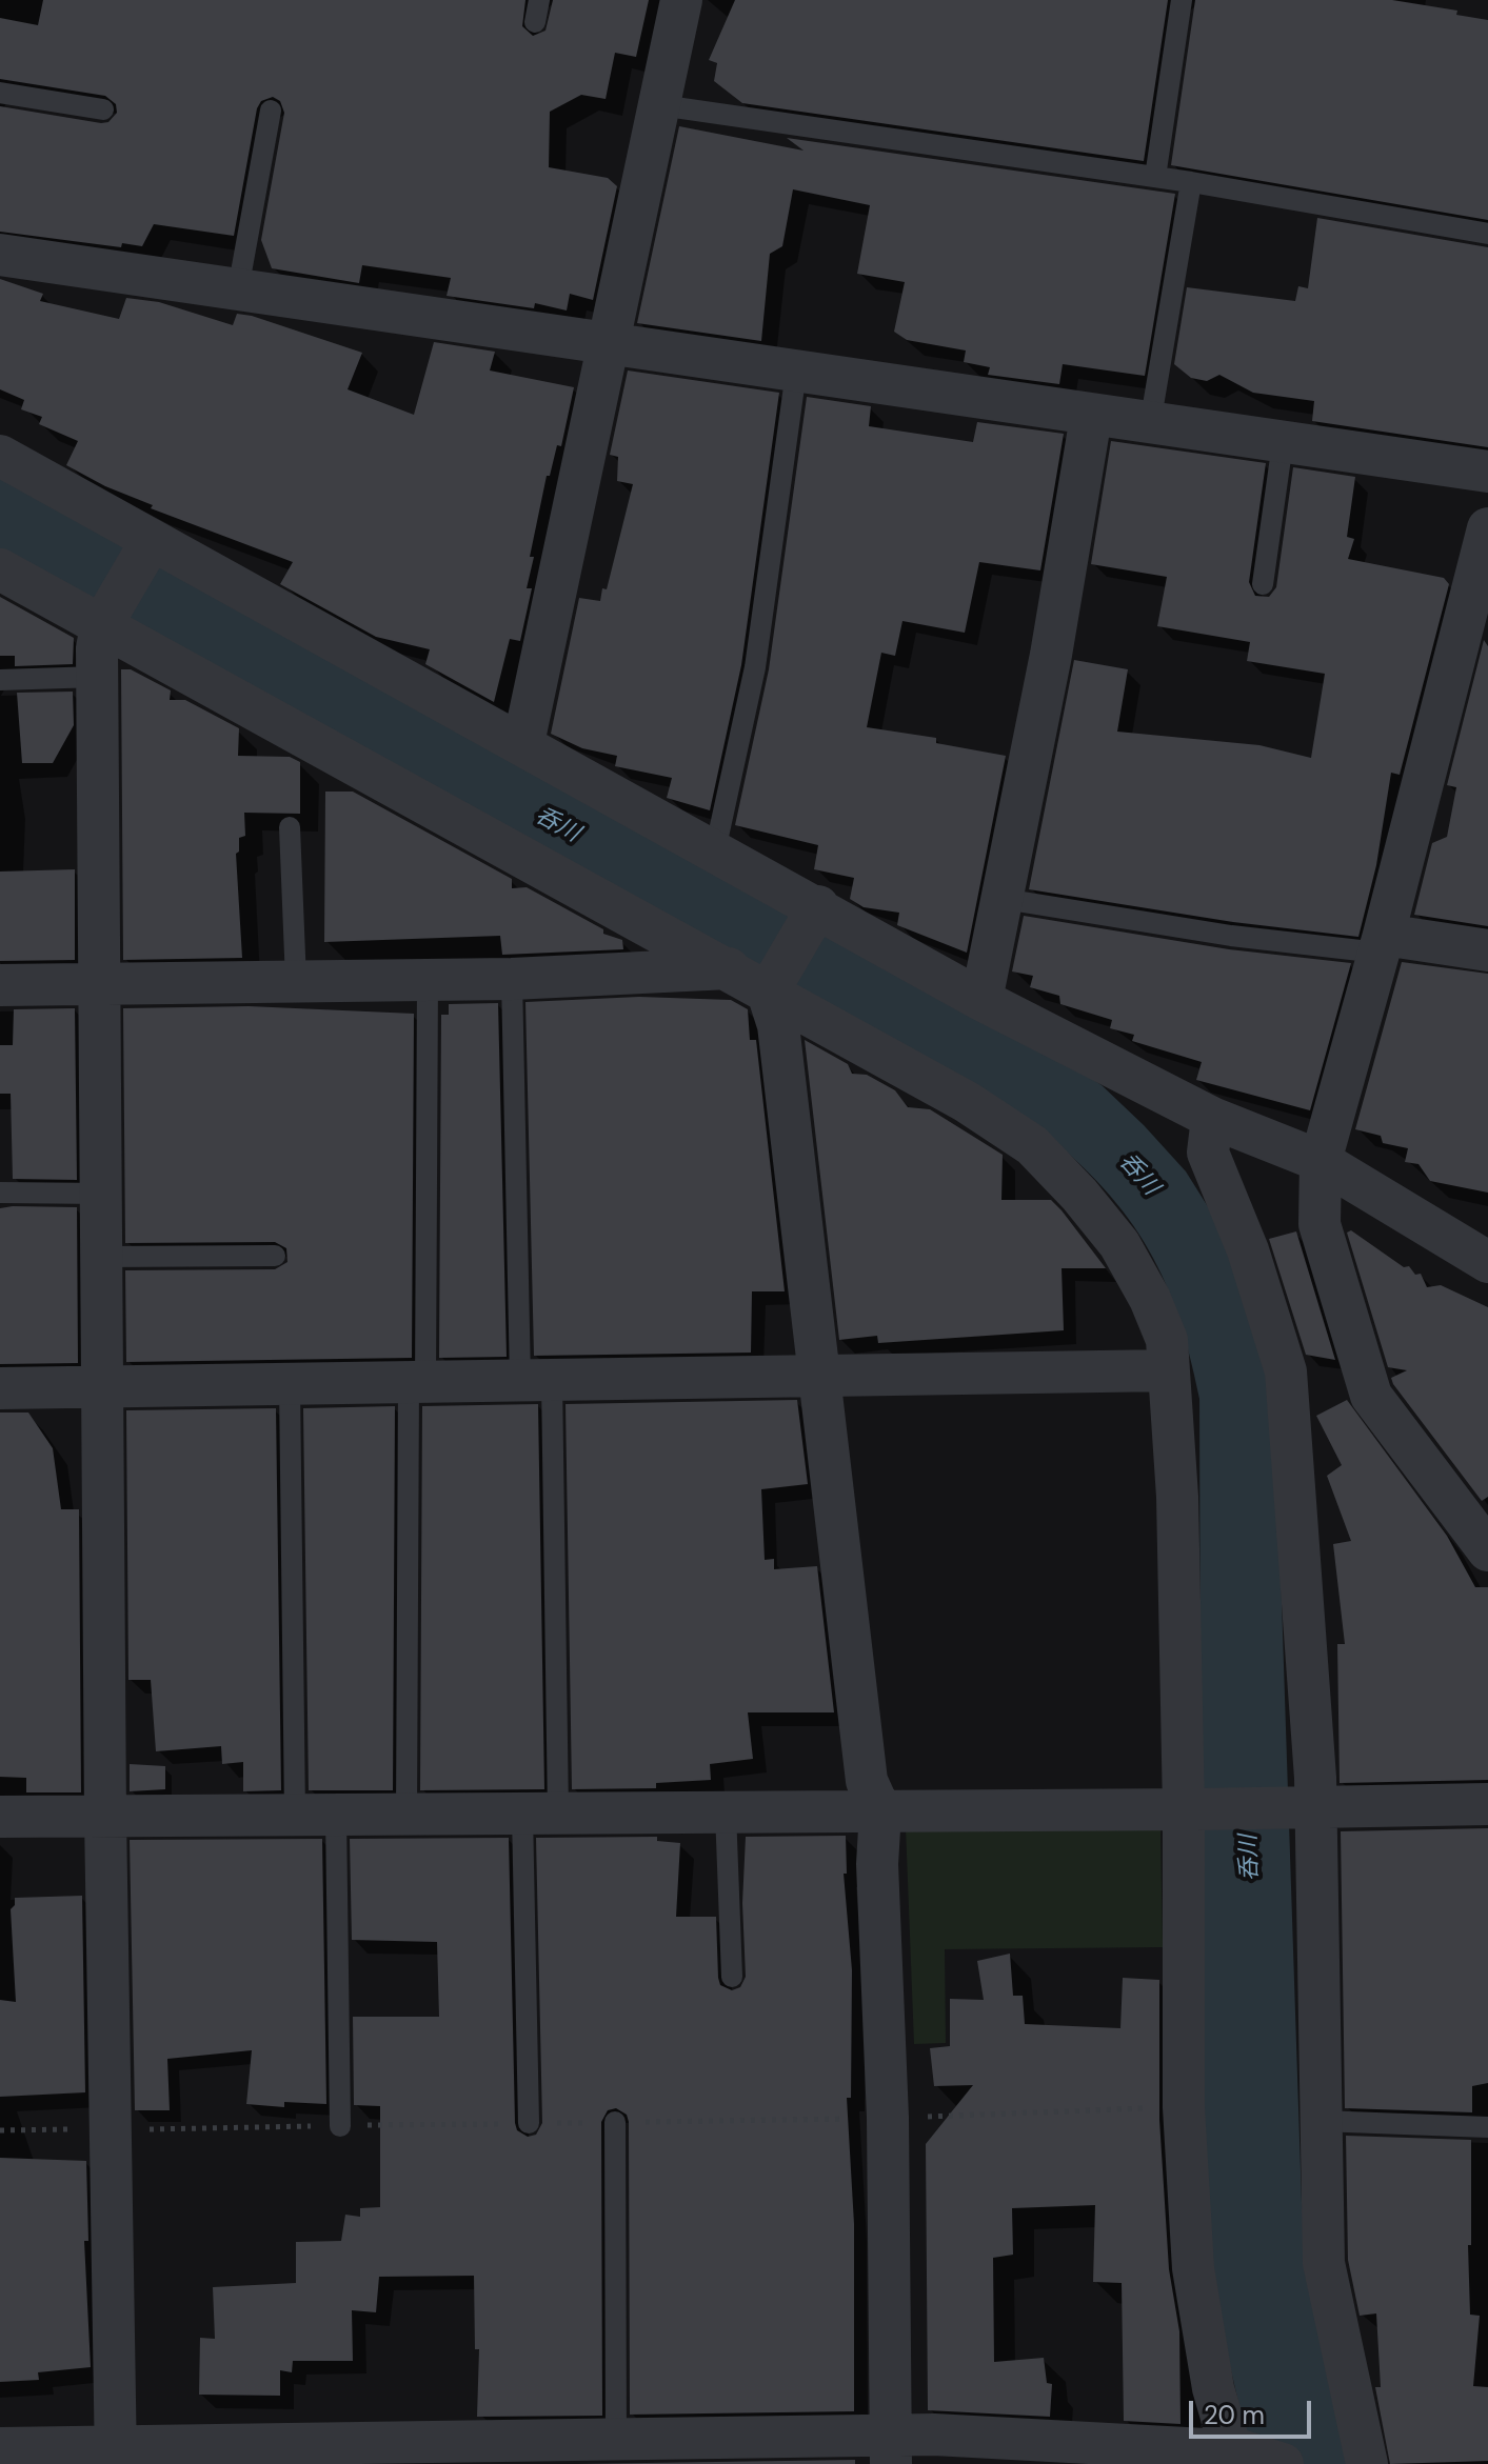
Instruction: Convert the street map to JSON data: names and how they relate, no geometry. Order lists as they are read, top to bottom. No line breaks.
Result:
{"water":["呑川"],"scale_bar":"20 m"}
